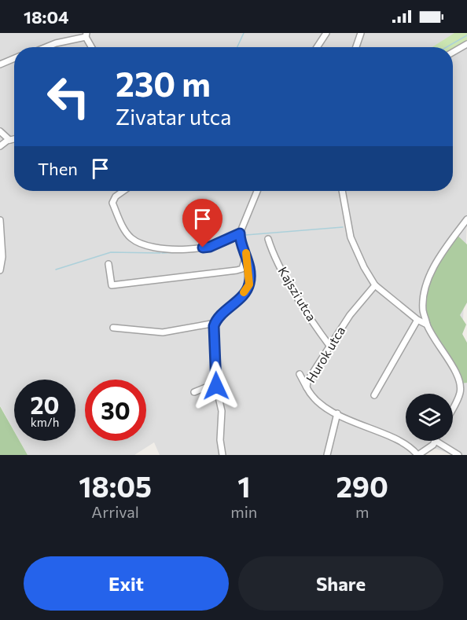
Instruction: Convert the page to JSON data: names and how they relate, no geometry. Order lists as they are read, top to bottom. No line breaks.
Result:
{"streets":{"street":["Kajszi utca","Hurok utca"]},"crossings":[["Kajszi utca","Hurok utca"]],"page":{"status":"18:04","turn":["230 m","Zivatar utca"],"then":"Then","speed":"20 km/h","limit":"30","eta":["18:05","Arrival","1","min","290","m"],"buttons":["Exit","Share"]}}
